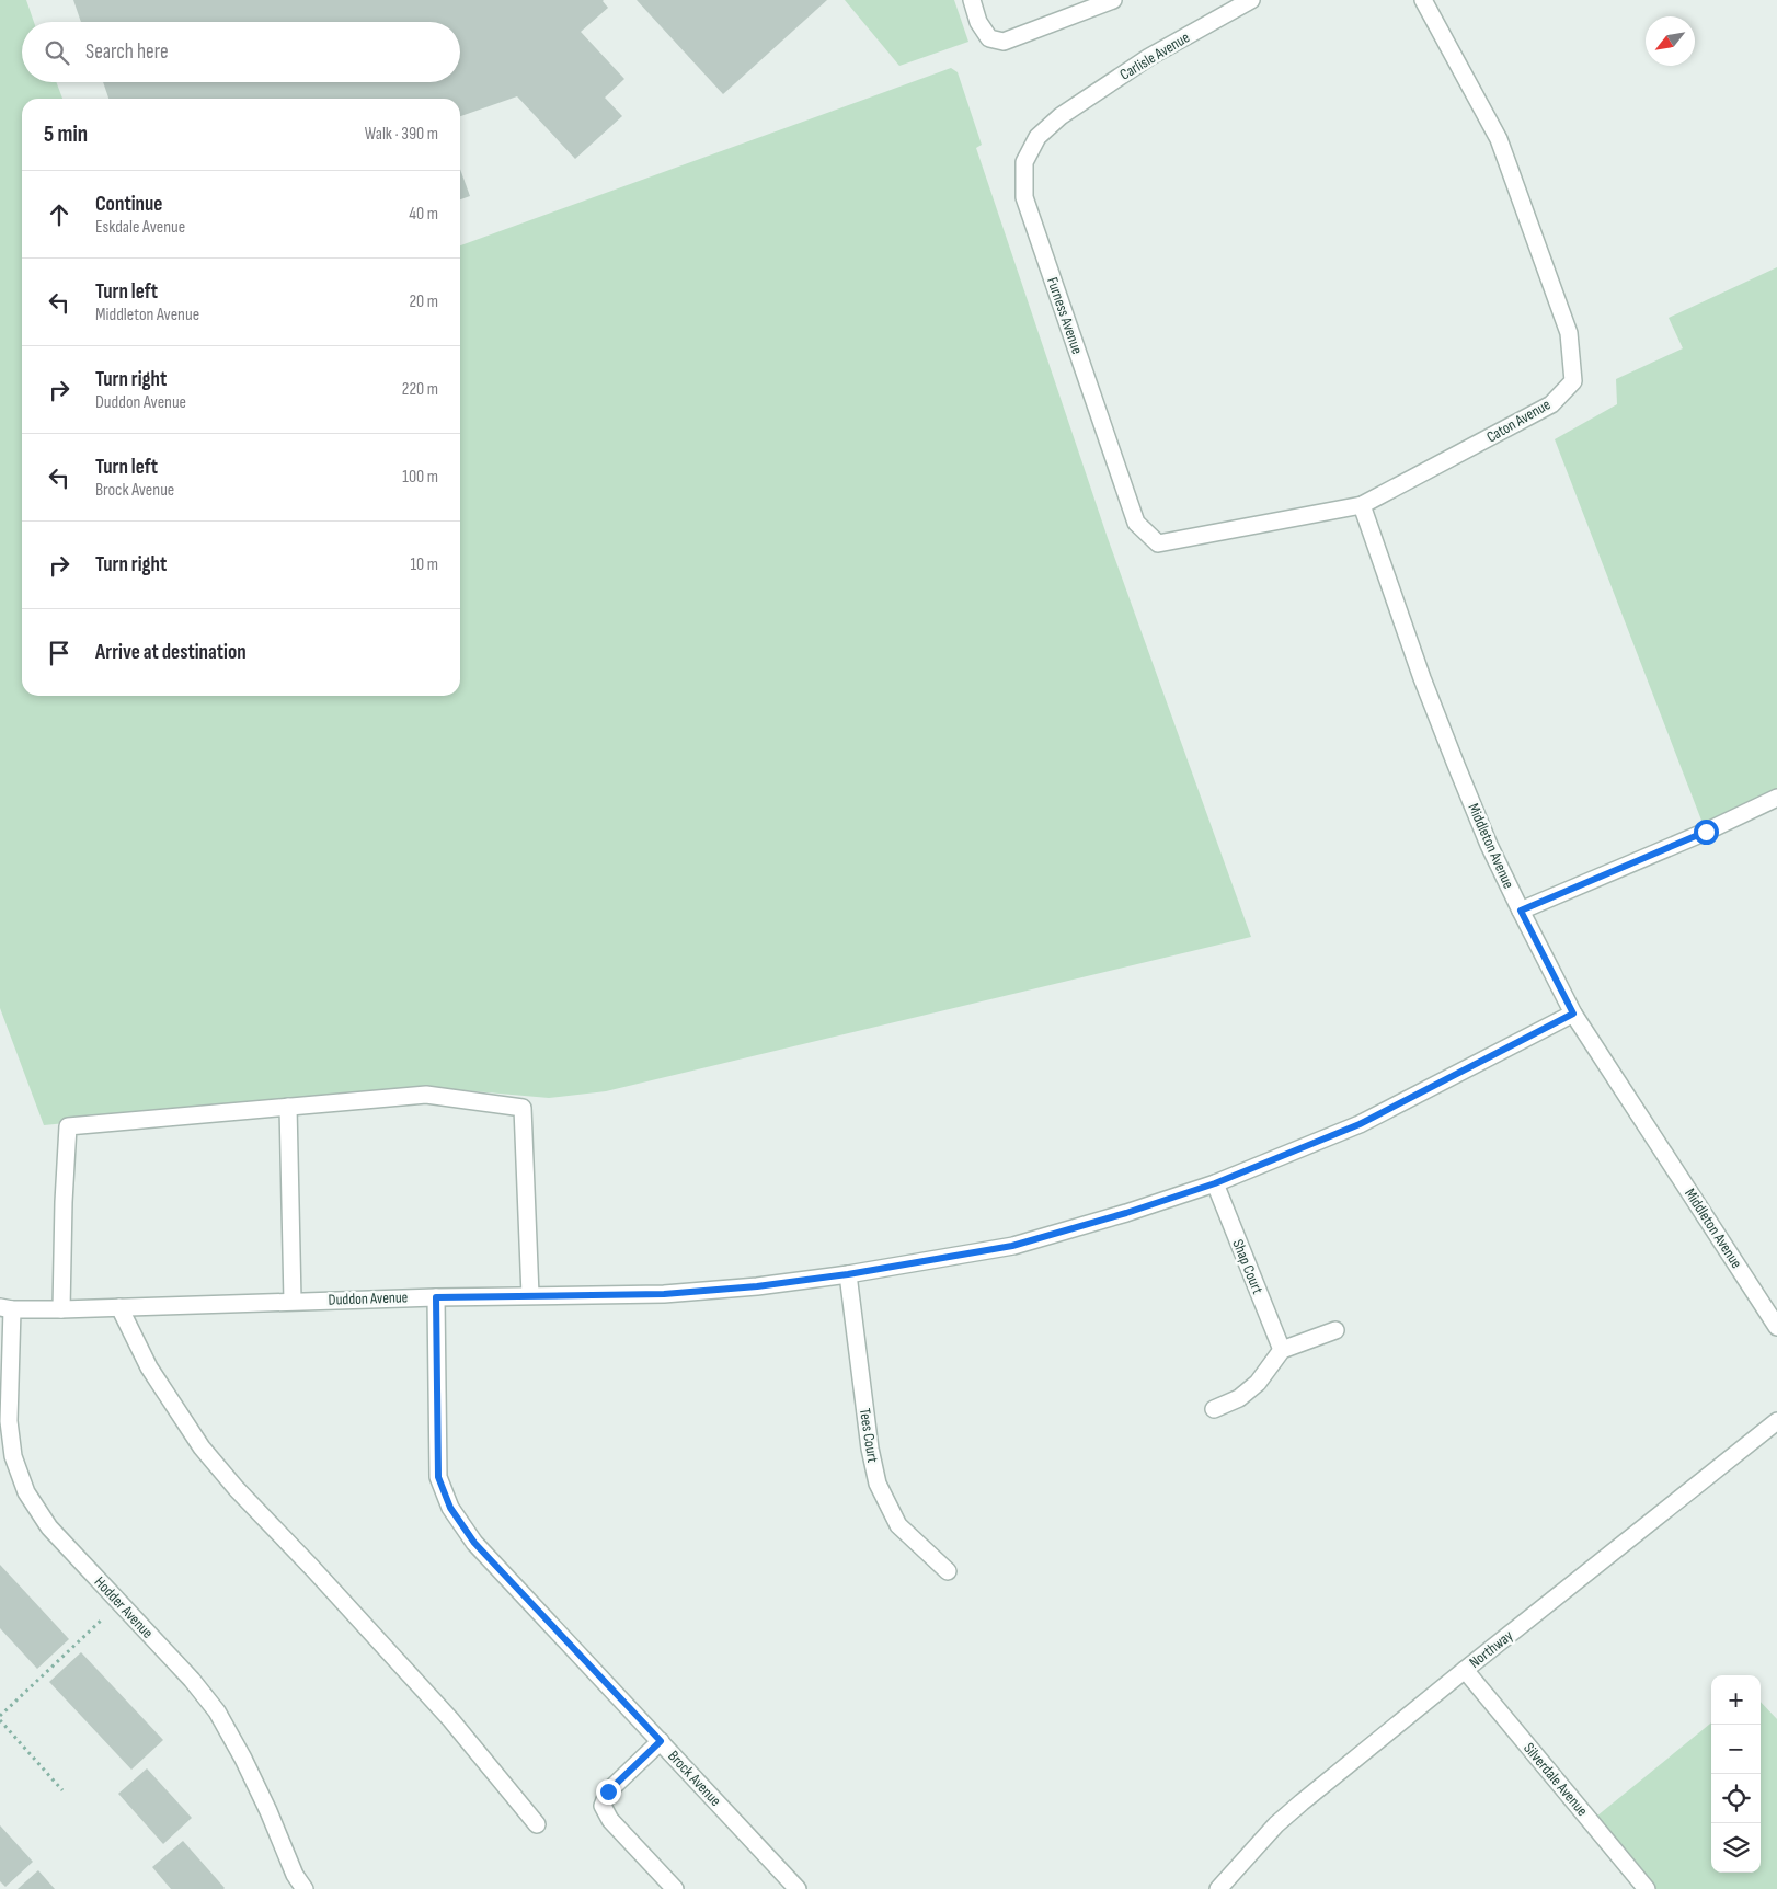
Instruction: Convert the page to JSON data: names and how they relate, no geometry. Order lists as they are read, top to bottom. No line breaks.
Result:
{"streets":{"street":["Carlisle Avenue","Furness Avenue","Caton Avenue","Middleton Avenue","Shap Court","Duddon Avenue","Tees Court","Hodder Avenue","Northway","Brock Avenue","Silverdale Avenue"]},"crossings":[["Carlisle Avenue","Furness Avenue"],["Furness Avenue","Caton Avenue"],["Caton Avenue","Middleton Avenue"],["Middleton Avenue","Duddon Avenue"],["Shap Court","Duddon Avenue"],["Duddon Avenue","Tees Court"],["Duddon Avenue","Hodder Avenue"],["Duddon Avenue","Brock Avenue"],["Northway","Silverdale Avenue"]],"north":"bottom left","page":{"search":"Search here","heading":["5 min","Walk · 390 m"],"list":[["Continue","Eskdale Avenue","40 m"],["Turn left","Middleton Avenue","20 m"],["Turn right","Duddon Avenue","220 m"],["Turn left","Brock Avenue","100 m"],["Turn right","10 m"],"Arrive at destination"],"map_buttons":["+","−"]}}
